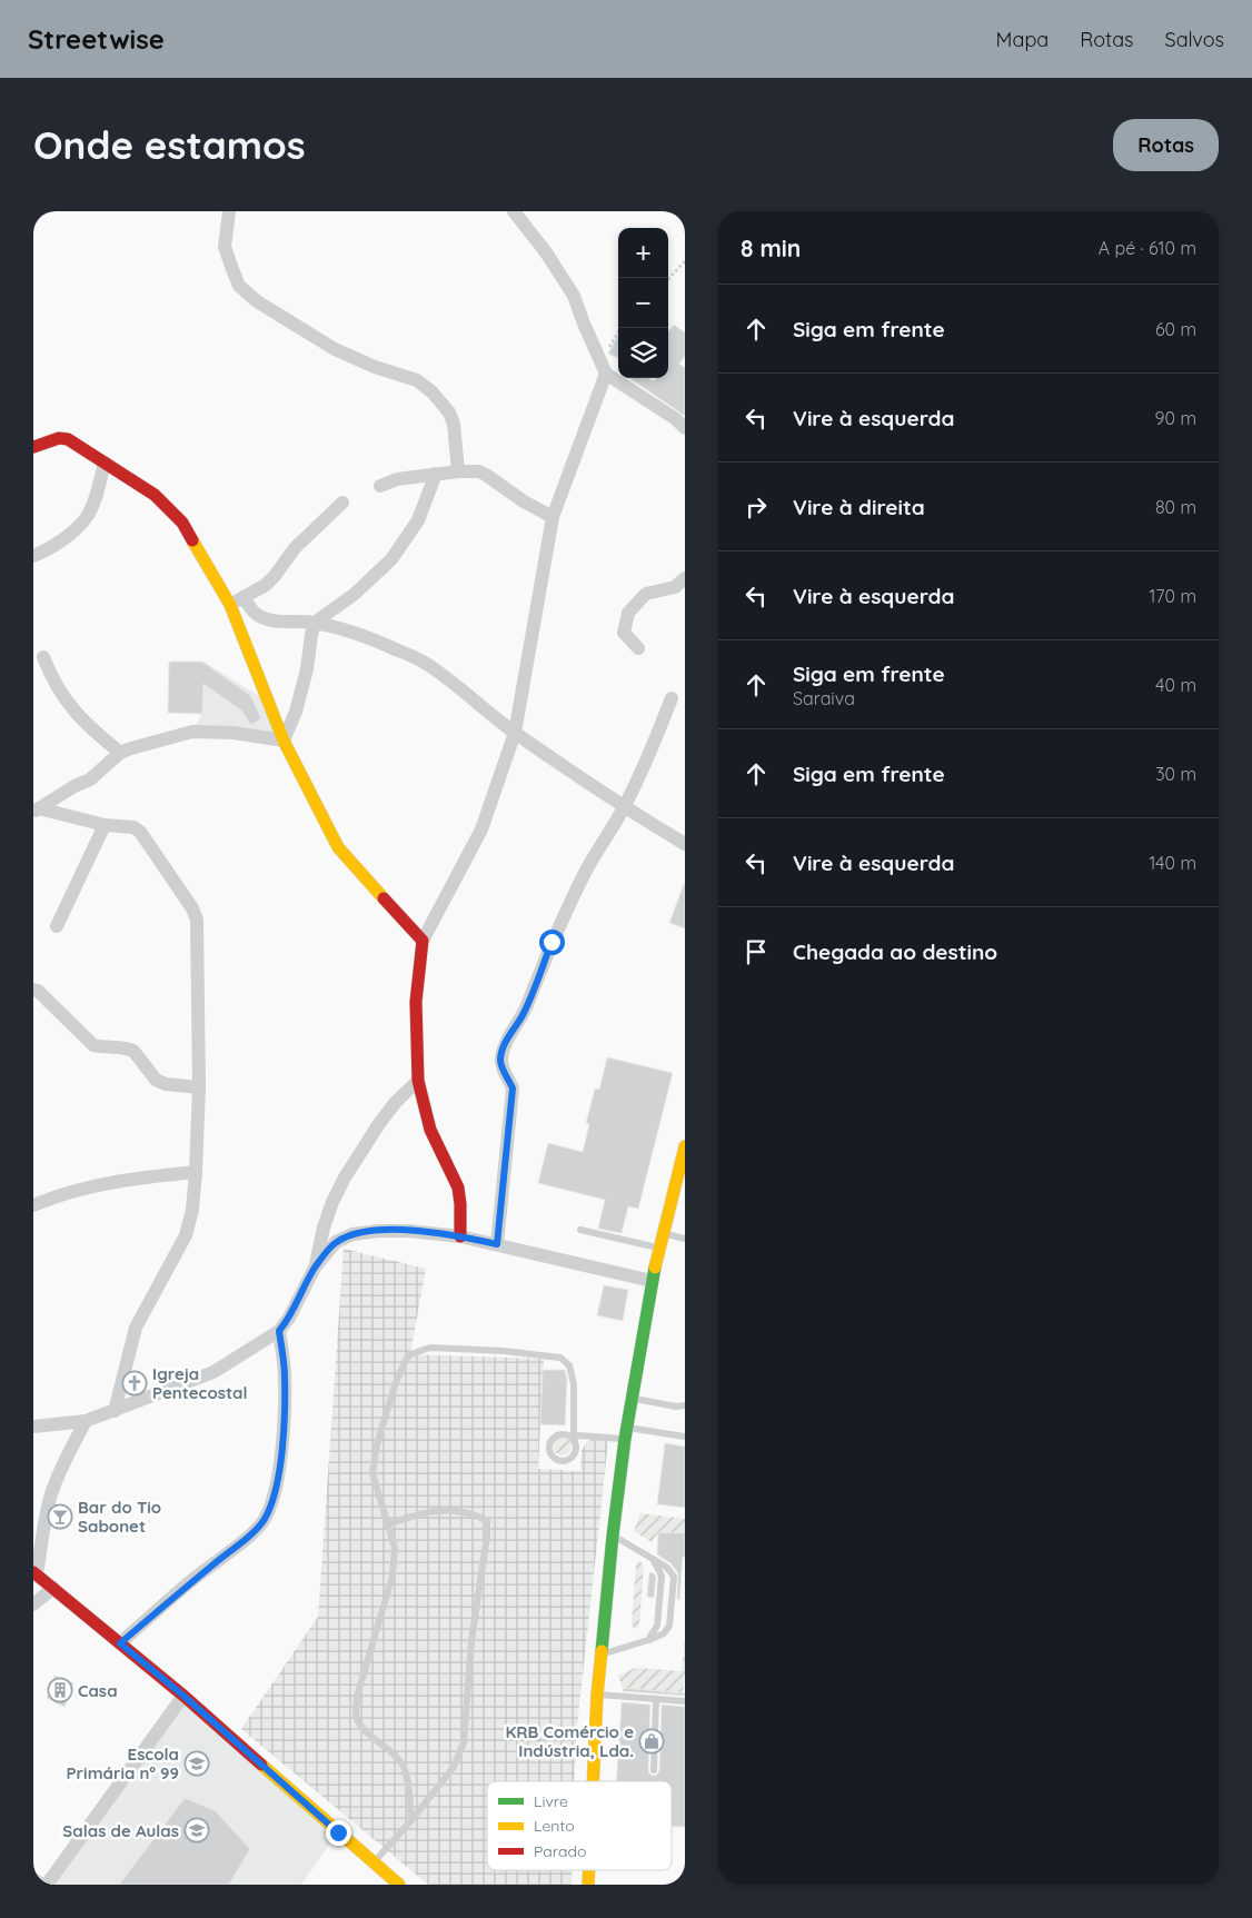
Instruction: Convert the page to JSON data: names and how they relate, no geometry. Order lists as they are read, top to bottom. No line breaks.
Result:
{"places":{"church":["Igreja Pentecostal"],"bar":["Bar do Tio Sabonet"],"building":["Casa"],"shop":["KRB Comércio e Indústria, Lda."],"school or university":["Escola Primária nº 99","Salas de Aulas"]},"legend":["Livre","Lento","Parado"],"page":{"header":"Streetwise","nav":["Mapa","Rotas","Salvos"],"buttons":"Rotas","title":"Onde estamos","heading":["8 min","A pé · 610 m"],"map_buttons":["+","−"],"list":[["Siga em frente","60 m"],["Vire à esquerda","90 m"],["Vire à direita","80 m"],["Vire à esquerda","170 m"],["Siga em frente","Saraiva","40 m"],["Siga em frente","30 m"],["Vire à esquerda","140 m"],"Chegada ao destino"]}}
